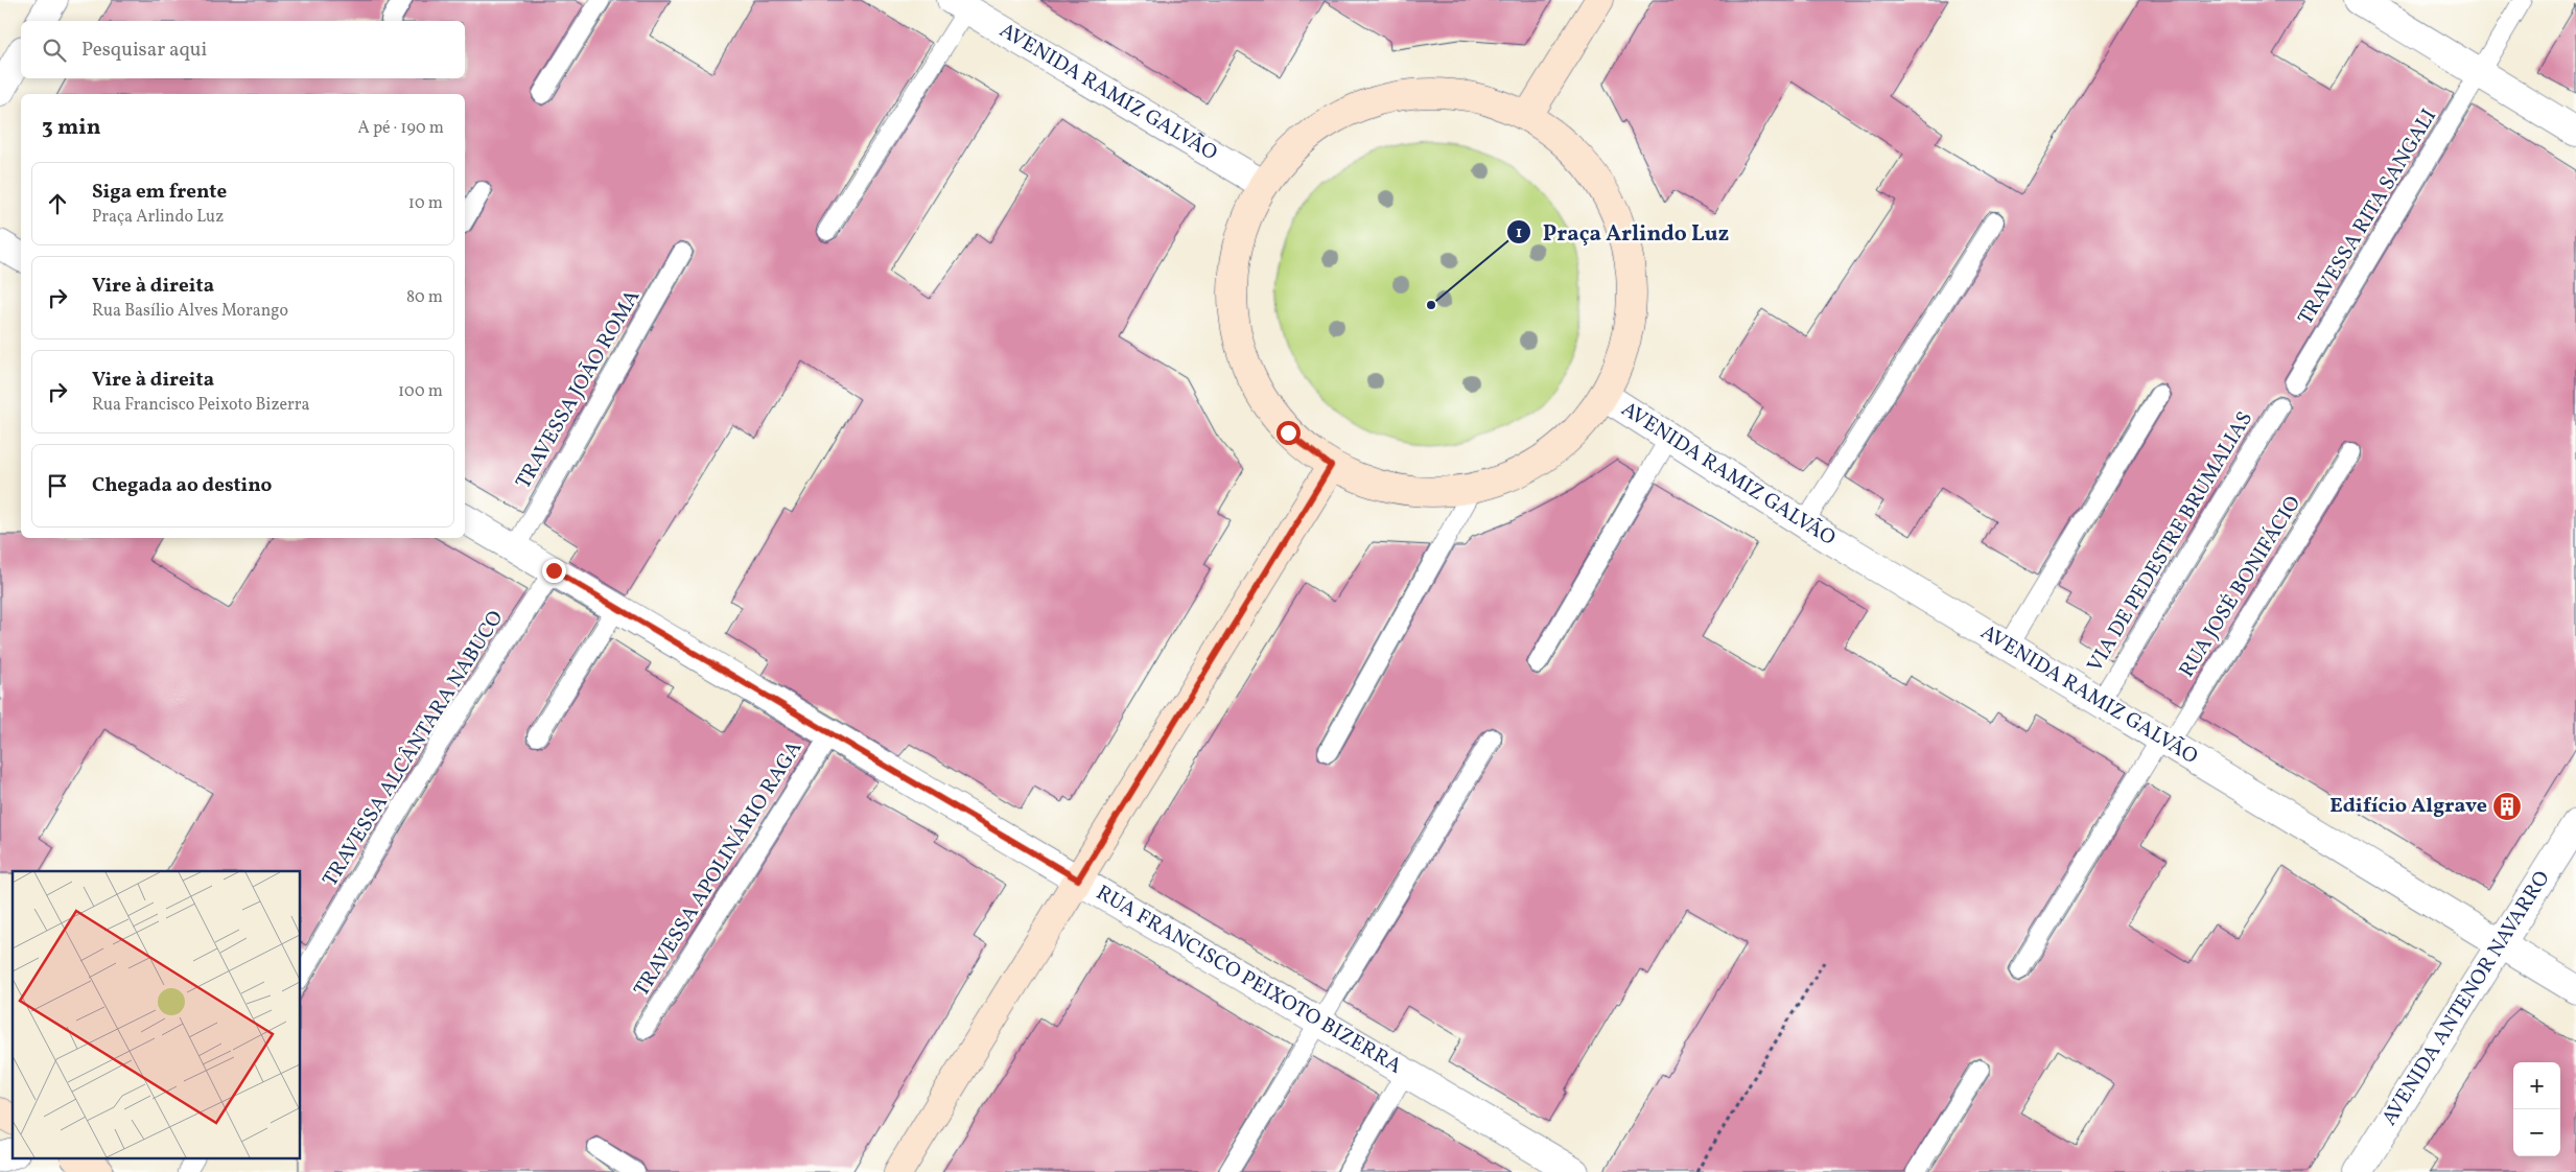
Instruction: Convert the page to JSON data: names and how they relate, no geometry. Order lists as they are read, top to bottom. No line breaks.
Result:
{"streets":{"street":["AVENIDA RAMIZ GALVÃO","RUA FRANCISCO PEIXOTO BIZERRA","AVENIDA ANTENOR NAVARRO"],"lane":["TRAVESSA RITA SANGALI","TRAVESSA JOÃO ROMA","VIA DE PEDESTRE BRUMALIAS","RUA JOSÉ BONIFÁCIO","TRAVESSA ALCÂNTARA NABUCO","TRAVESSA APOLINÁRIO RAGA"]},"crossings":[["AVENIDA RAMIZ GALVÃO","VIA DE PEDESTRE BRUMALIAS"],["AVENIDA RAMIZ GALVÃO","RUA JOSÉ BONIFÁCIO"],["AVENIDA RAMIZ GALVÃO","AVENIDA ANTENOR NAVARRO"],["TRAVESSA JOÃO ROMA","RUA FRANCISCO PEIXOTO BIZERRA"],["TRAVESSA ALCÂNTARA NABUCO","RUA FRANCISCO PEIXOTO BIZERRA"],["TRAVESSA APOLINÁRIO RAGA","RUA FRANCISCO PEIXOTO BIZERRA"]],"places":{"other":["Praça Arlindo Luz"],"building":["Edifício Algrave"]},"page":{"search":"Pesquisar aqui","heading":["3 min","A pé · 190 m"],"list":[["Siga em frente","Praça Arlindo Luz","10 m"],["Vire à direita","Rua Basílio Alves Morango","80 m"],["Vire à direita","Rua Francisco Peixoto Bizerra","100 m"],"Chegada ao destino"],"map_buttons":["+","−"]}}
